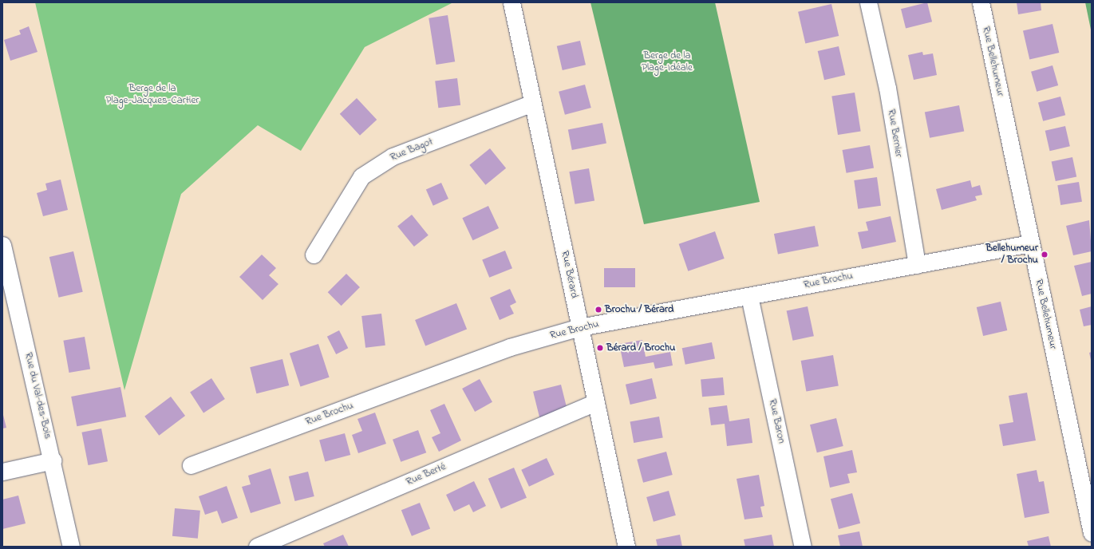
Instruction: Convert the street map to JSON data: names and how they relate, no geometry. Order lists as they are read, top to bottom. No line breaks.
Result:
{"streets":{"street":["Rue Bellehumeur","Rue Bernier","Rue Bagot","Rue Bérard","Rue Brochu","Rue du Val-des-Bois","Rue Baron","Rue Berté"]},"crossings":[["Rue Bellehumeur","Rue Brochu"],["Rue Bernier","Rue Brochu"],["Rue Bagot","Rue Bérard"],["Rue Bérard","Rue Brochu"],["Rue Bérard","Rue Berté"],["Rue Brochu","Rue Baron"]],"parks":["Berge de la Plage-Idéale","Berge de la Plage-Jacques-Cartier"],"places":["Bellehumeur / Brochu","Brochu / Bérard","Bérard / Brochu"]}
